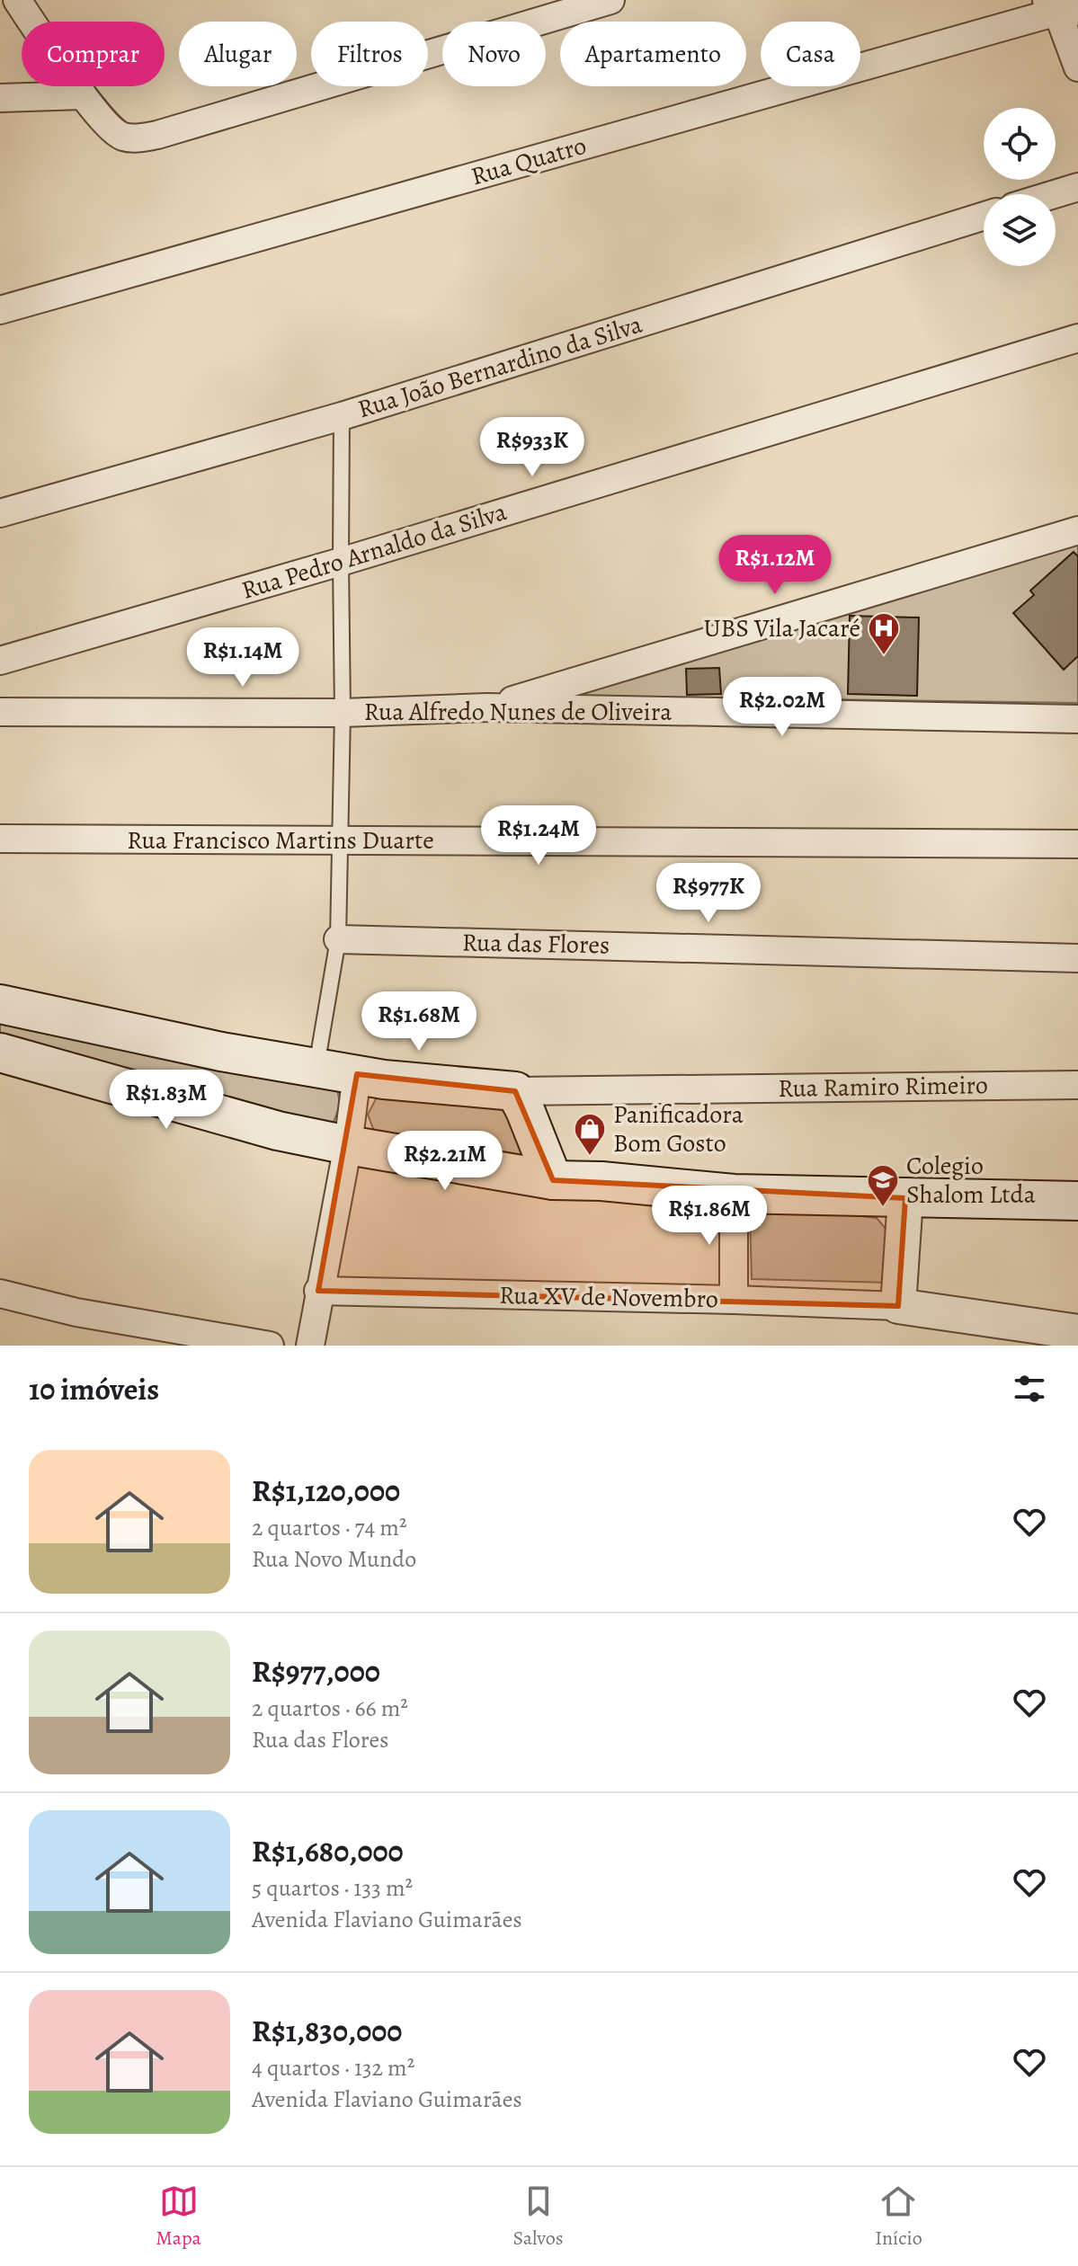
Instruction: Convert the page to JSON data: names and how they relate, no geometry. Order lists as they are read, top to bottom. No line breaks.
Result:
{"streets":{"street":["Rua Quatro","Rua João Bernardino da Silva","Rua Pedro Arnaldo da Silva","Rua Alfredo Nunes de Oliveira","Rua Francisco Martins Duarte","Rua das Flores","Rua Ramiro Rimeiro","Rua XV de Novembro"]},"places":{"hospital":["UBS Vila Jacaré"],"shop":["Panificadora Bom Gosto"],"school or university":["Colegio Shalom Ltda"]},"page":{"chip":["Comprar","Alugar","Filtros","Novo","Apartamento","Casa"],"price":["R$933K","R$1.12M","R$1.14M","R$2.02M","R$1.24M","R$977K","R$1.68M","R$1.83M","R$2.21M","R$1.86M"],"heading":"10 imóveis","list":[{"name":"R$1,120,000","note":"2 quartos · 74 m² · Rua Novo Mundo"},{"name":"R$977,000","note":"2 quartos · 66 m² · Rua das Flores"},{"name":"R$1,680,000","note":"5 quartos · 133 m² · Avenida Flaviano Guimarães"},{"name":"R$1,830,000","note":"4 quartos · 132 m² · Avenida Flaviano Guimarães"}],"tabs":["Mapa","Salvos","Início"]}}
